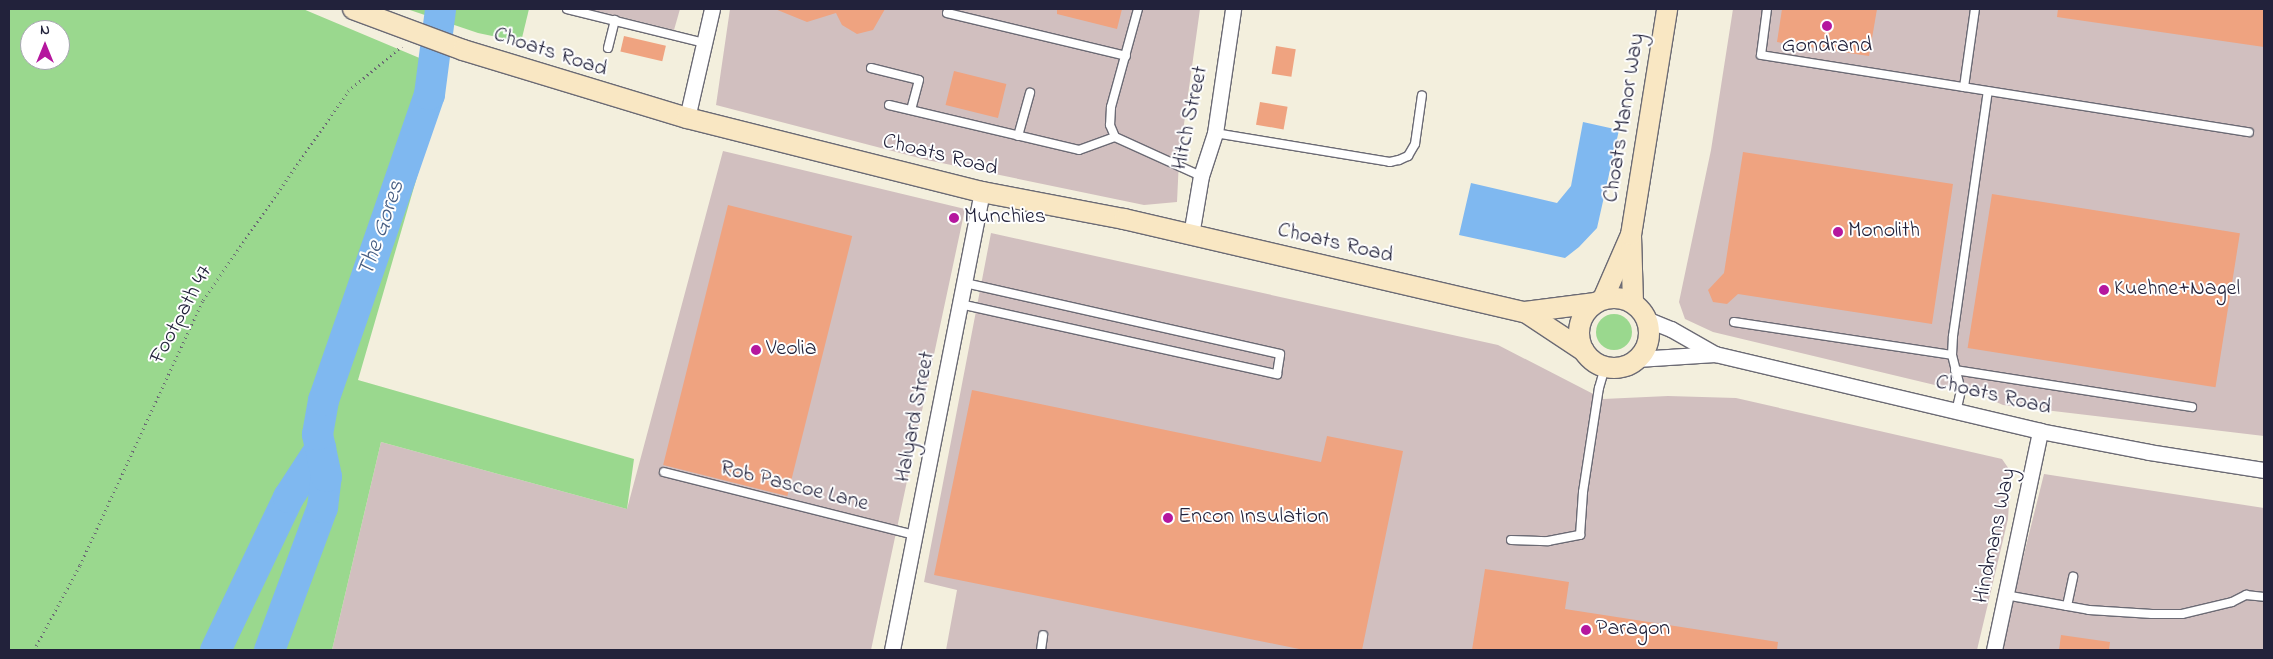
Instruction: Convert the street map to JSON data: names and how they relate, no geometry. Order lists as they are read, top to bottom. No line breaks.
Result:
{"streets":{"street":["Choats Road","Hitch Street","Choats Manor Way","Halyard Street","Hindmans Way"],"lane":["Rob Pascoe Lane"],"path":["Footpath 47"]},"crossings":[["Choats Road","Hitch Street"],["Choats Road","Choats Manor Way"],["Choats Road","Footpath 47"],["Choats Road","Halyard Street"],["Choats Road","Hindmans Way"],["Halyard Street","Rob Pascoe Lane"]],"water":["The Gores"],"places":["Gondrand","Munchies","Monolith","Kuehne+Nagel","Veolia","Encon Insulation","Paragon"],"north":"top"}
